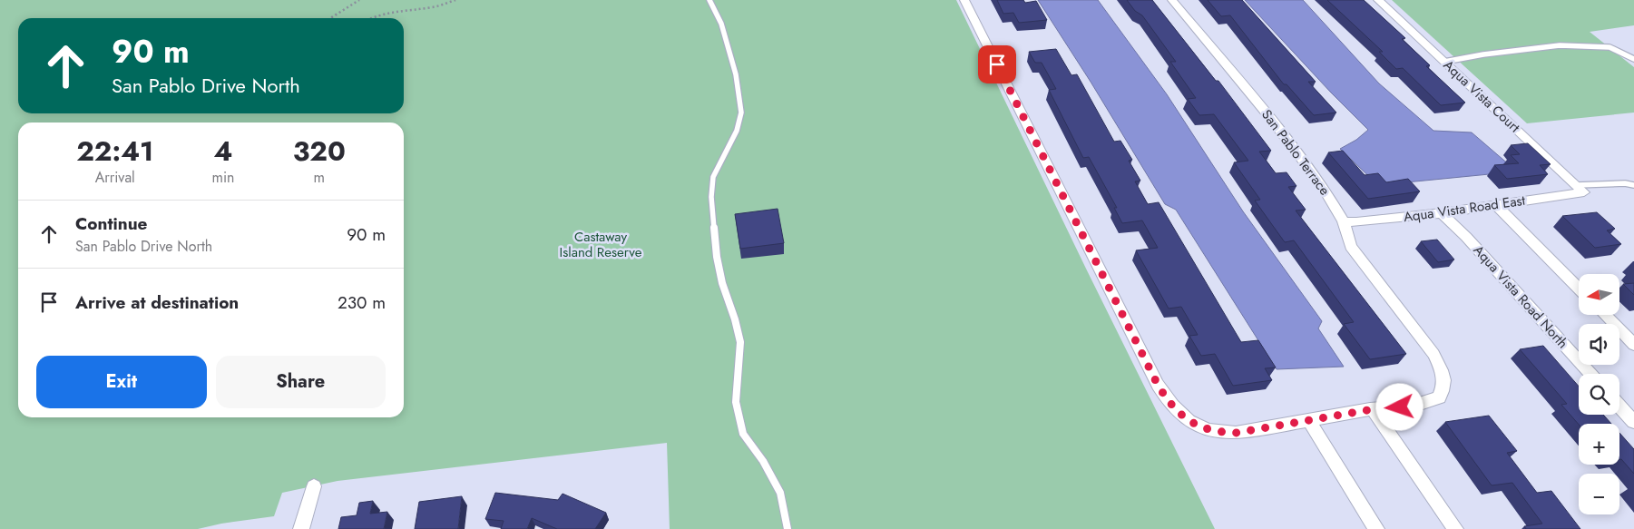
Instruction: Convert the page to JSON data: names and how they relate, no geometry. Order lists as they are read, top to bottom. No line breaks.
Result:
{"streets":{"street":["Aqua Vista Court","San Pablo Terrace","Aqua Vista Road East","Aqua Vista Road North"]},"crossings":[["Aqua Vista Court","Aqua Vista Road East"],["San Pablo Terrace","Aqua Vista Road East"],["Aqua Vista Road East","Aqua Vista Road North"]],"parks":["Castaway Island Reserve"],"north":"left","page":{"turn":["90 m","San Pablo Drive North"],"eta":["22:41","Arrival","4","min","320","m"],"list":[{"name":"Continue","note":"San Pablo Drive North","value":"90 m"},{"name":"Arrive at destination","value":"230 m"}],"map_buttons":["+","−"],"buttons":["Exit","Share"]}}
